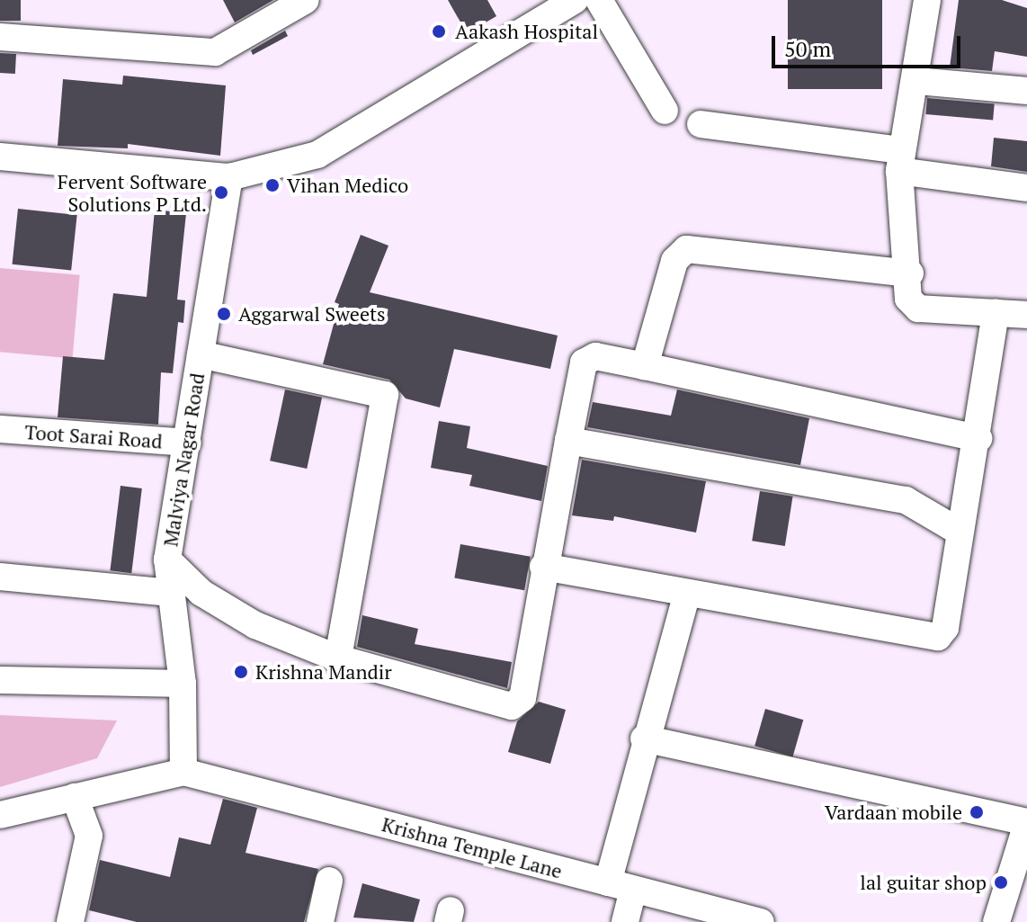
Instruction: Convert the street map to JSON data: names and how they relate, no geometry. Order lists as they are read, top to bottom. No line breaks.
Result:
{"streets":{"street":["Toot Sarai Road","Malviya Nagar Road","Krishna Temple Lane"]},"crossings":[["Toot Sarai Road","Malviya Nagar Road"],["Malviya Nagar Road","Krishna Temple Lane"]],"places":["Aakash Hospital","Vihan Medico","Fervent Software Solutions P Ltd.","Aggarwal Sweets","Krishna Mandir","Vardaan mobile","lal guitar shop"],"scale_bar":"50 m"}
